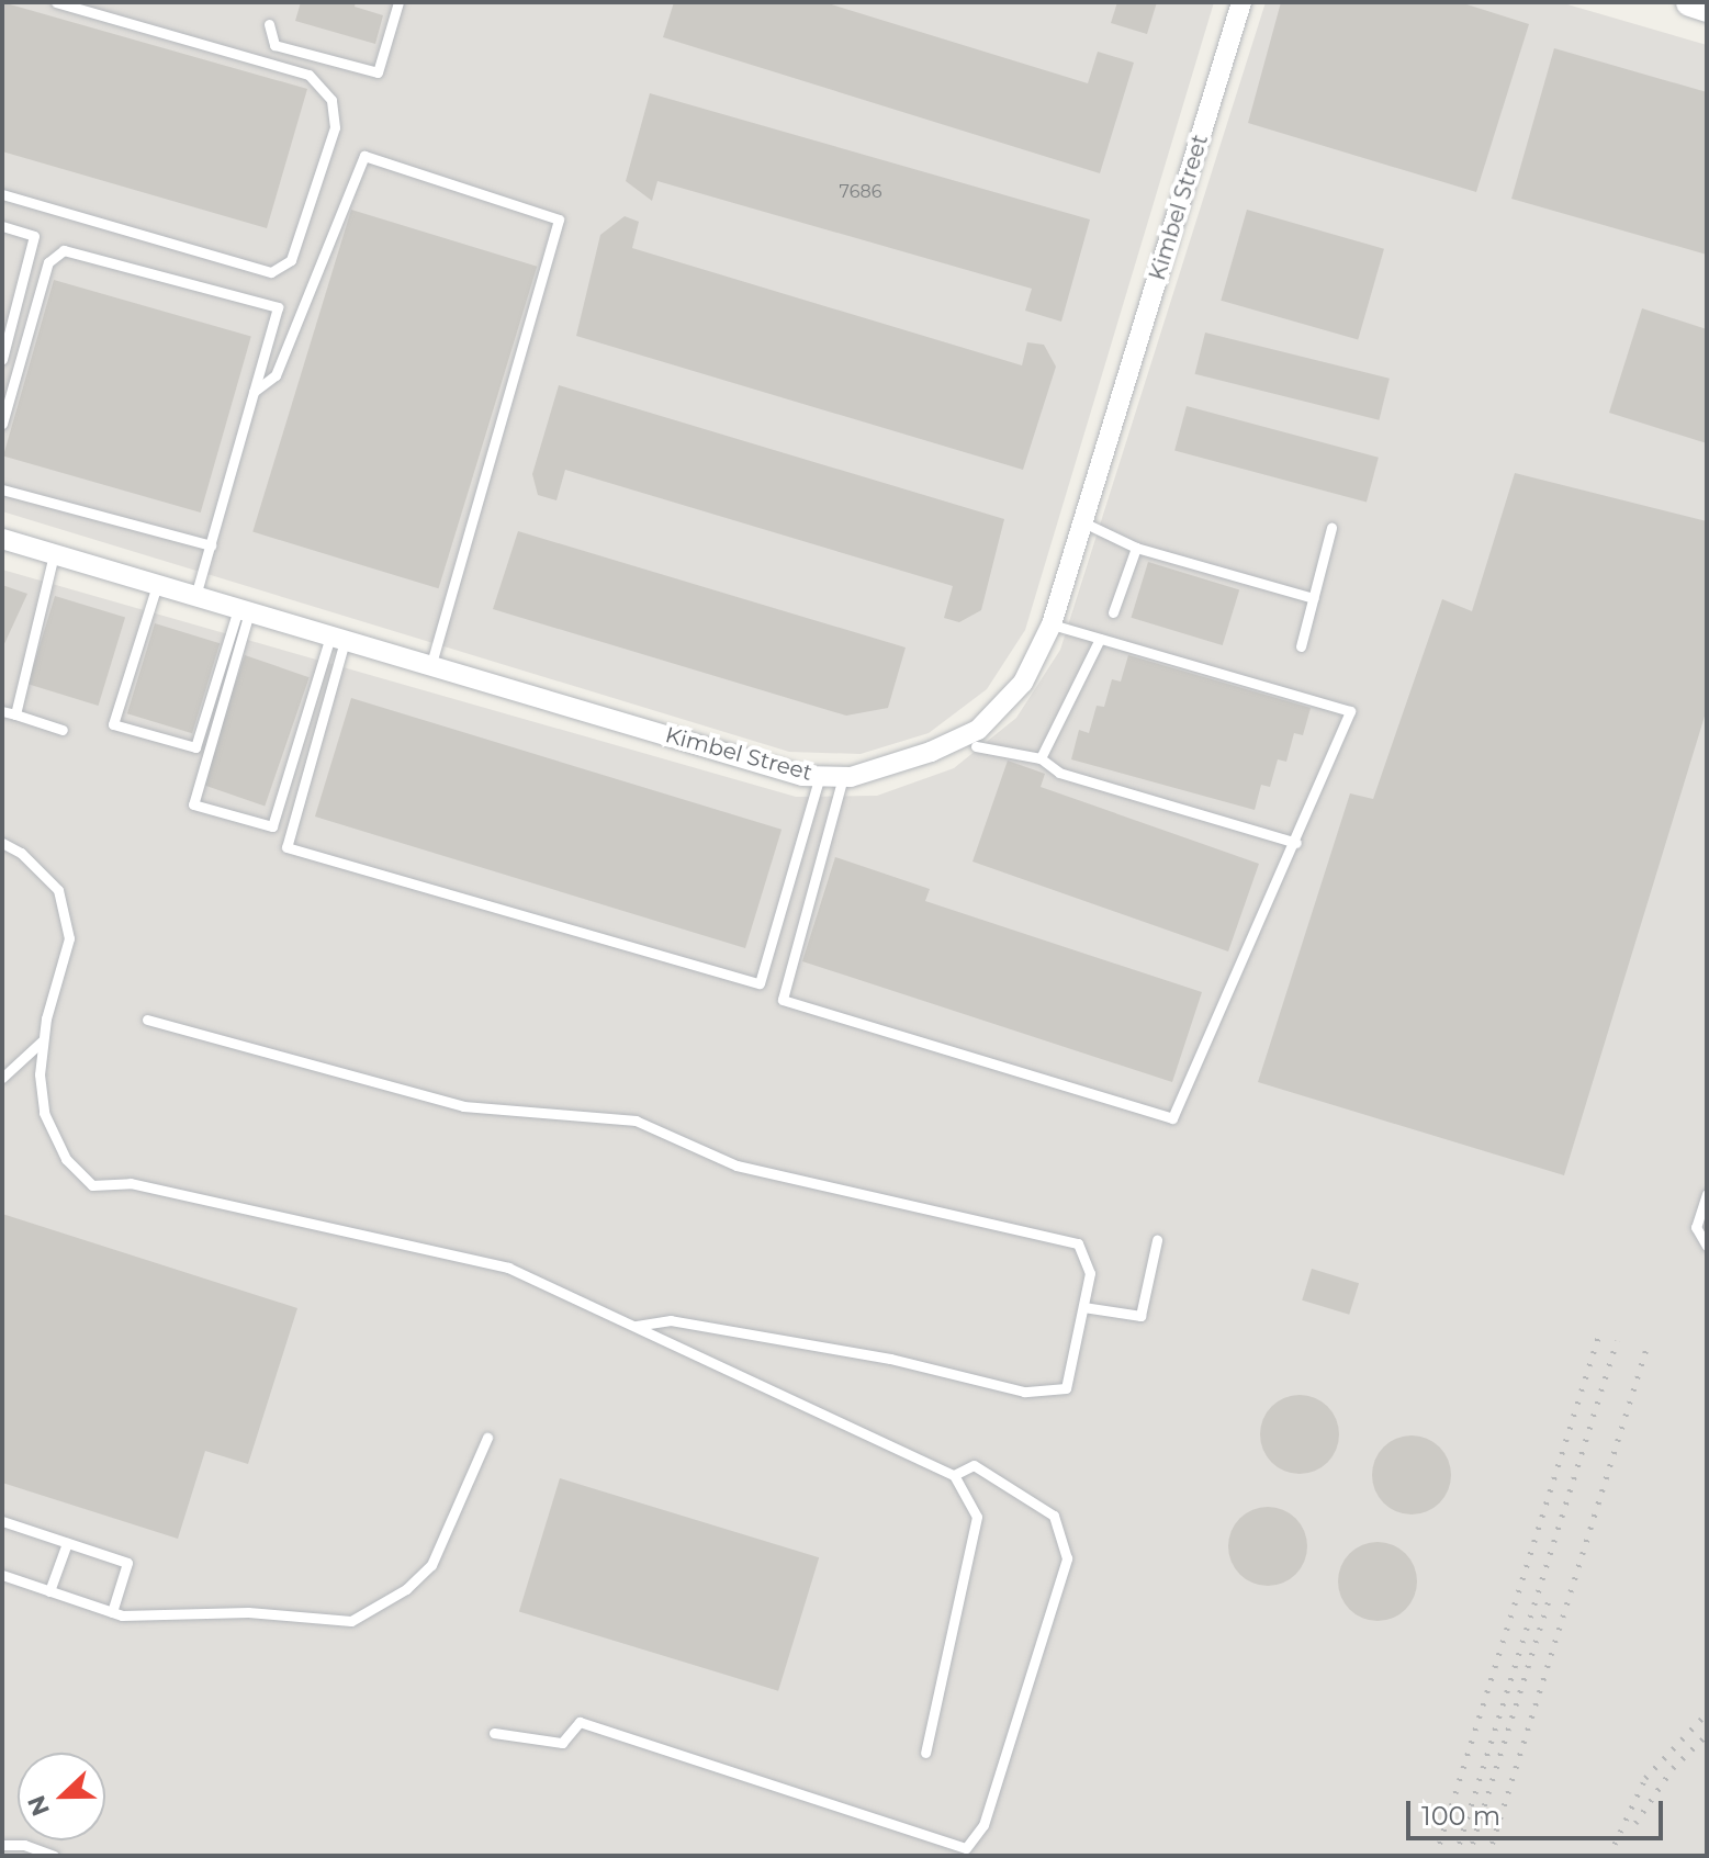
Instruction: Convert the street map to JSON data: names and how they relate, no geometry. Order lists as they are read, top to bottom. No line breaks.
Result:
{"streets":{"street":["Kimbel Street"]},"house_numbers":["7686"],"scale_bar":"100 m","north":"left"}
